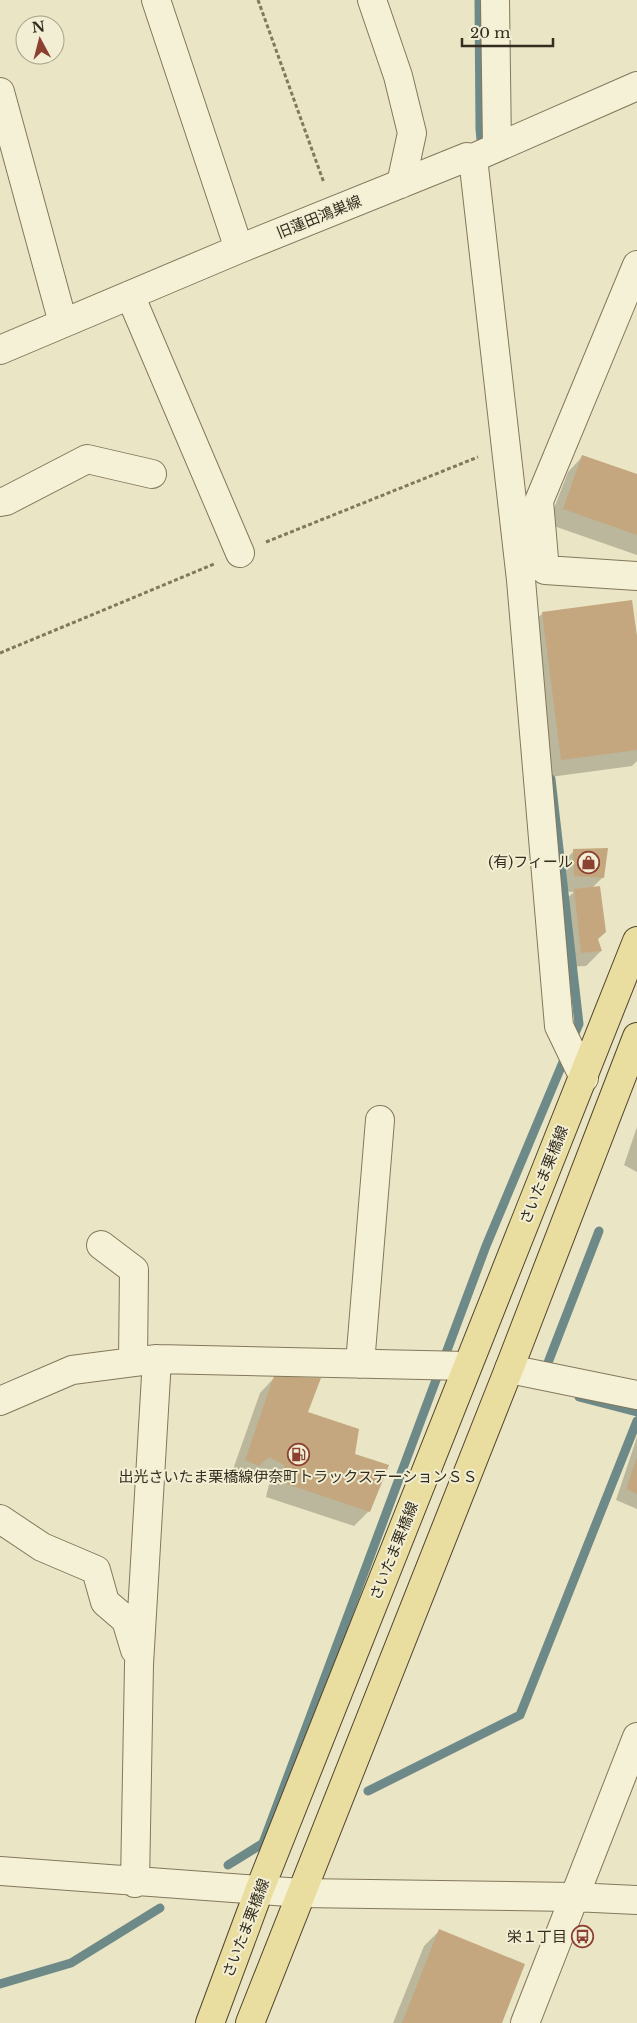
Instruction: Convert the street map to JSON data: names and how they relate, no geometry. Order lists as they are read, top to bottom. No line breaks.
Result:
{"streets":{"main road":["さいたま栗橋線"],"street":["旧蓮田鴻巣線"]},"places":{"shop":["(有)フィール"],"fuel station":["出光さいたま栗橋線伊奈町トラックステーションＳＳ"],"bus stop":["栄１丁目"]},"scale_bar":"20 m","north":"top"}
